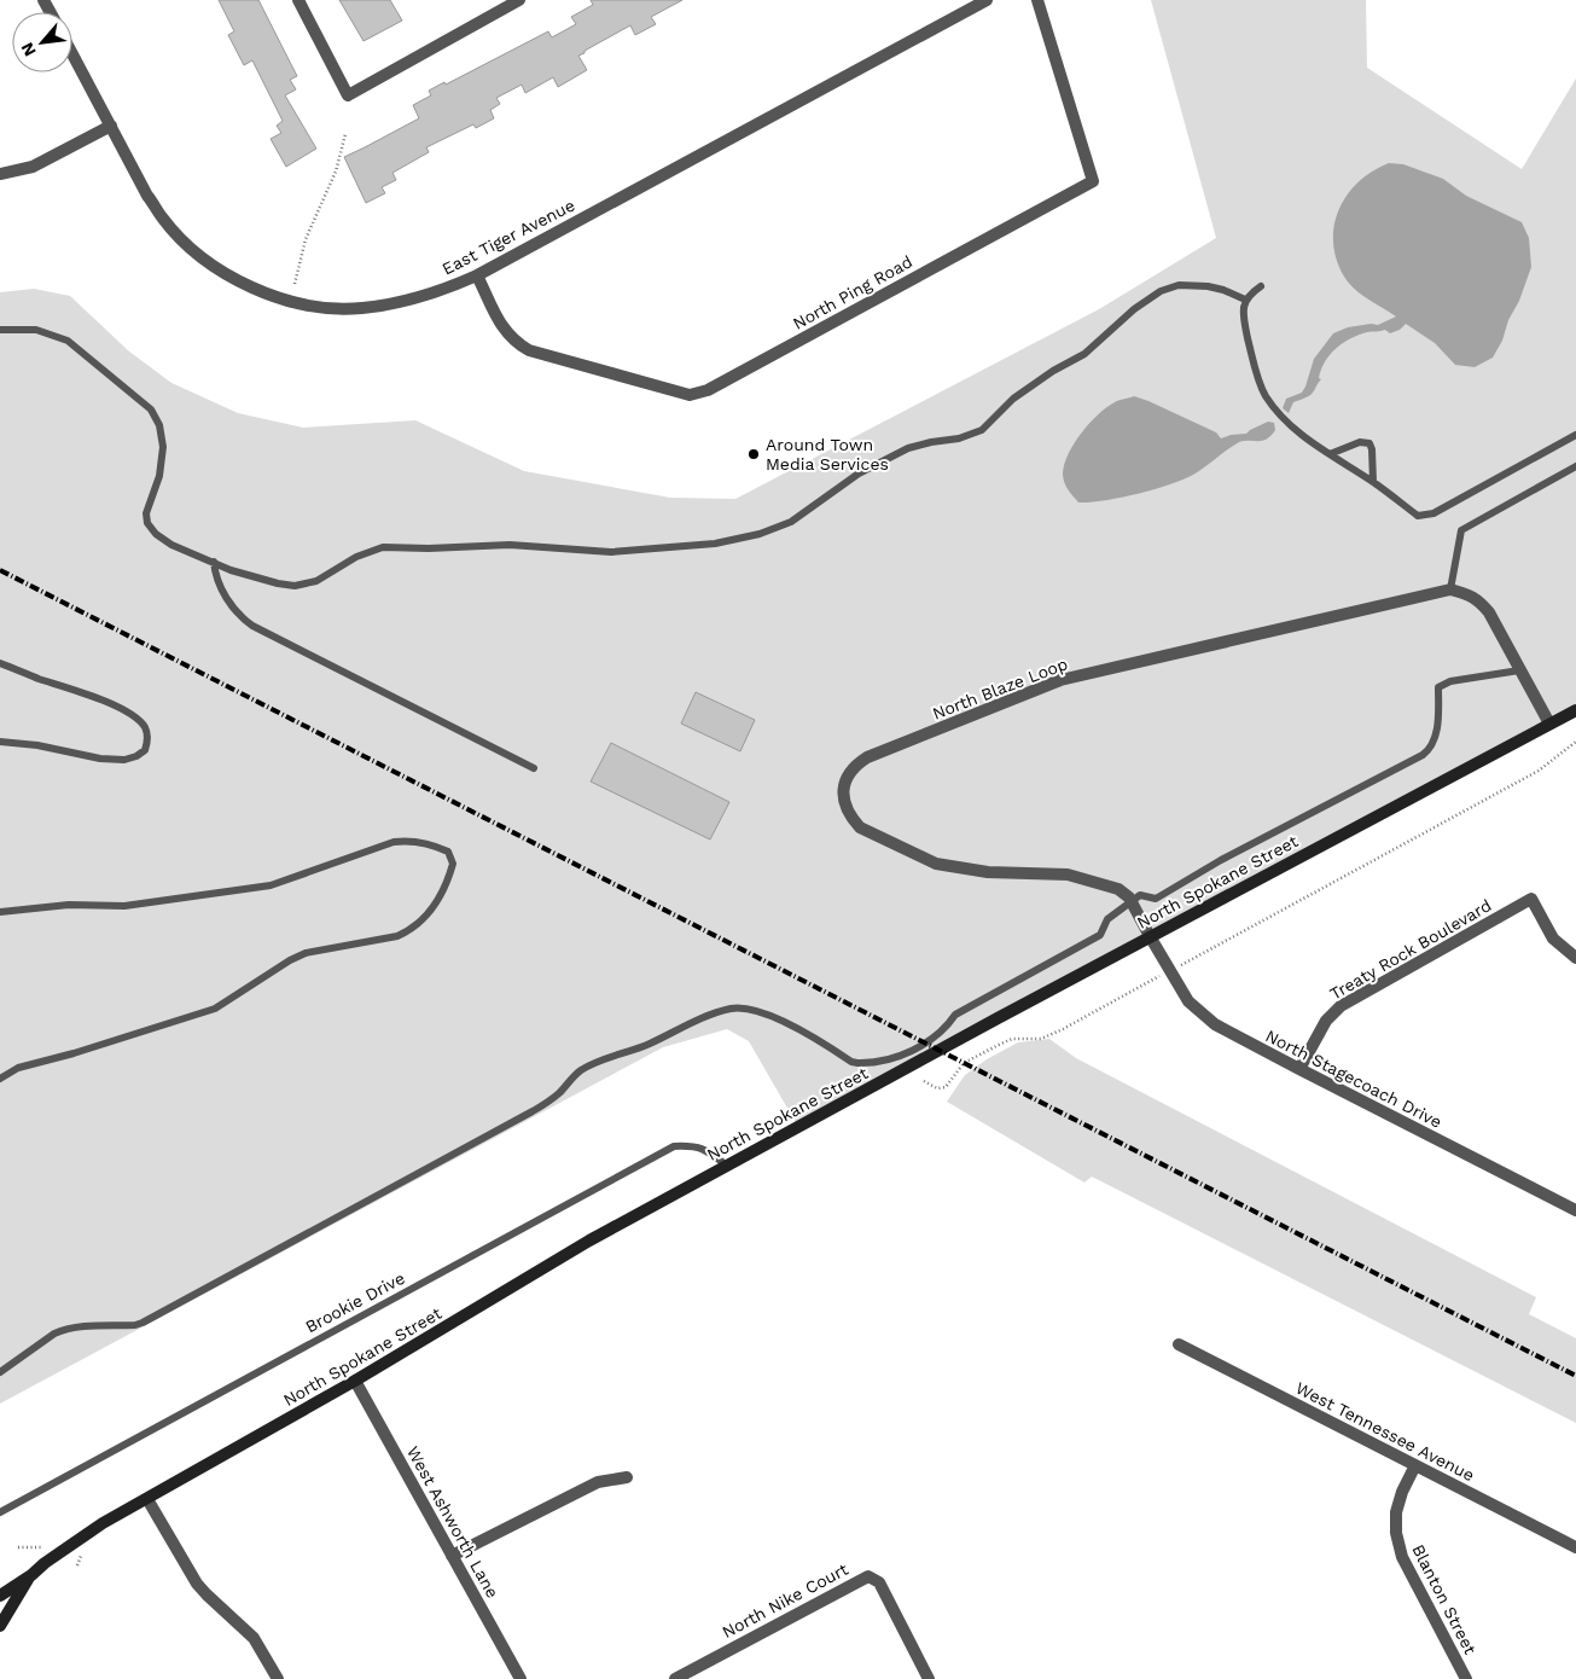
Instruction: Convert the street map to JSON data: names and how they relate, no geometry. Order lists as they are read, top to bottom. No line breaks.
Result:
{"streets":{"street":["East Tiger Avenue","North Ping Road","North Blaze Loop","North Spokane Street","Treaty Rock Boulevard","North Stagecoach Drive","West Tennessee Avenue","West Ashworth Lane","Blanton Street","North Nike Court"],"lane":["Brookie Drive"]},"crossings":[["East Tiger Avenue","North Ping Road"],["North Spokane Street","North Stagecoach Drive"],["North Spokane Street","Brookie Drive"],["North Spokane Street","West Ashworth Lane"],["Treaty Rock Boulevard","North Stagecoach Drive"],["West Tennessee Avenue","Blanton Street"]],"places":["Around Town Media Services"],"north":"bottom left"}
